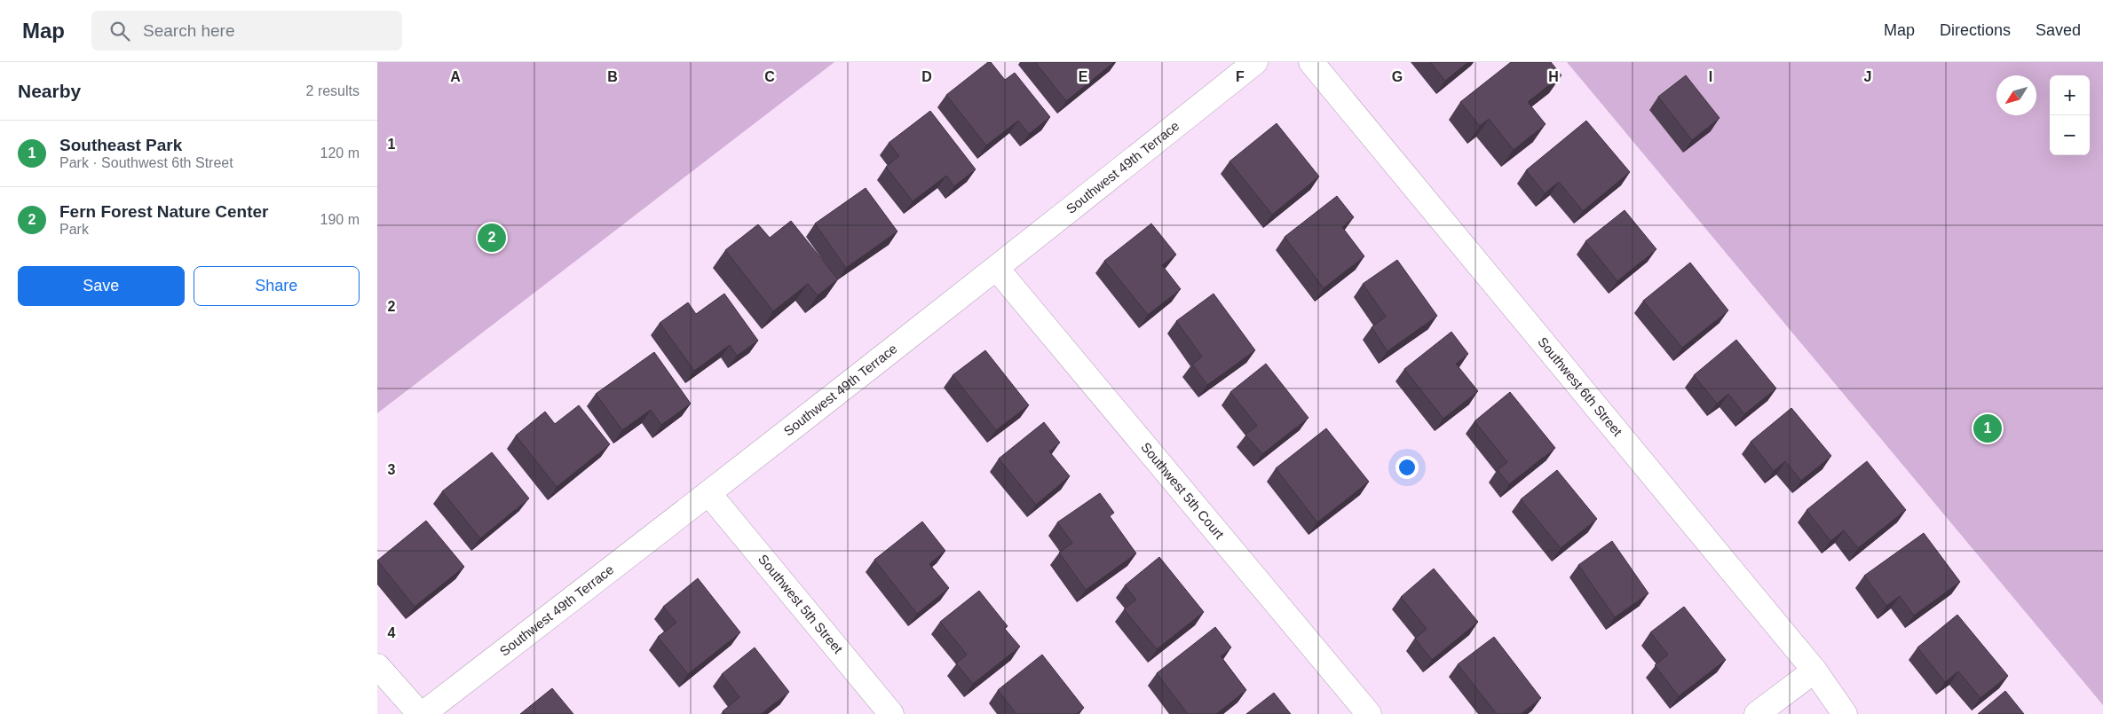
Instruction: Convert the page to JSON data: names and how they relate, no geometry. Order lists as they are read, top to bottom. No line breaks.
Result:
{"streets":{"street":["Southwest 49th Terrace","Southwest 6th Street","Southwest 5th Court","Southwest 5th Street"]},"crossings":[["Southwest 49th Terrace","Southwest 5th Court"],["Southwest 49th Terrace","Southwest 5th Street"]],"north":"bottom left","page":{"header":"Map","search":"Search here","nav":["Map","Directions","Saved"],"heading":["Nearby","2 results"],"map_buttons":["+","−"],"list":[{"mark":"1","name":"Southeast Park","note":"Park · Southwest 6th Street","value":"120 m"},{"mark":"2","name":"Fern Forest Nature Center","note":"Park","value":"190 m"}],"pins":["2","1"],"buttons":["Save","Share"]},"grid":{"columns":["A","B","C","D","E","F","G","H","I","J"],"rows":["1","2","3","4"]}}
